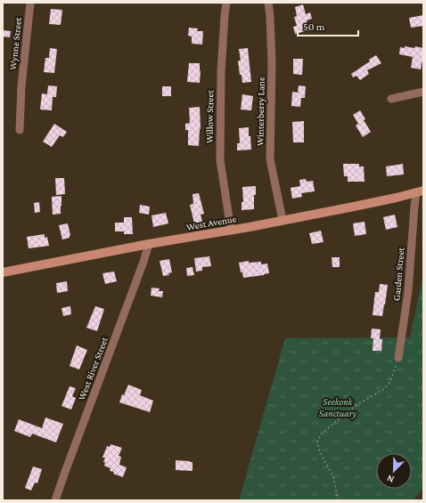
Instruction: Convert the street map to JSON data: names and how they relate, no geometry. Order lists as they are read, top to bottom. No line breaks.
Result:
{"streets":{"street":["Wynne Street","Winterberry Lane","Willow Street","West Avenue","Garden Street","West River Street"]},"crossings":[["Winterberry Lane","West Avenue"],["Willow Street","West Avenue"],["West Avenue","Garden Street"],["West Avenue","West River Street"]],"parks":["Seekonk Sanctuary"],"scale_bar":"50 m","north":"bottom left"}
